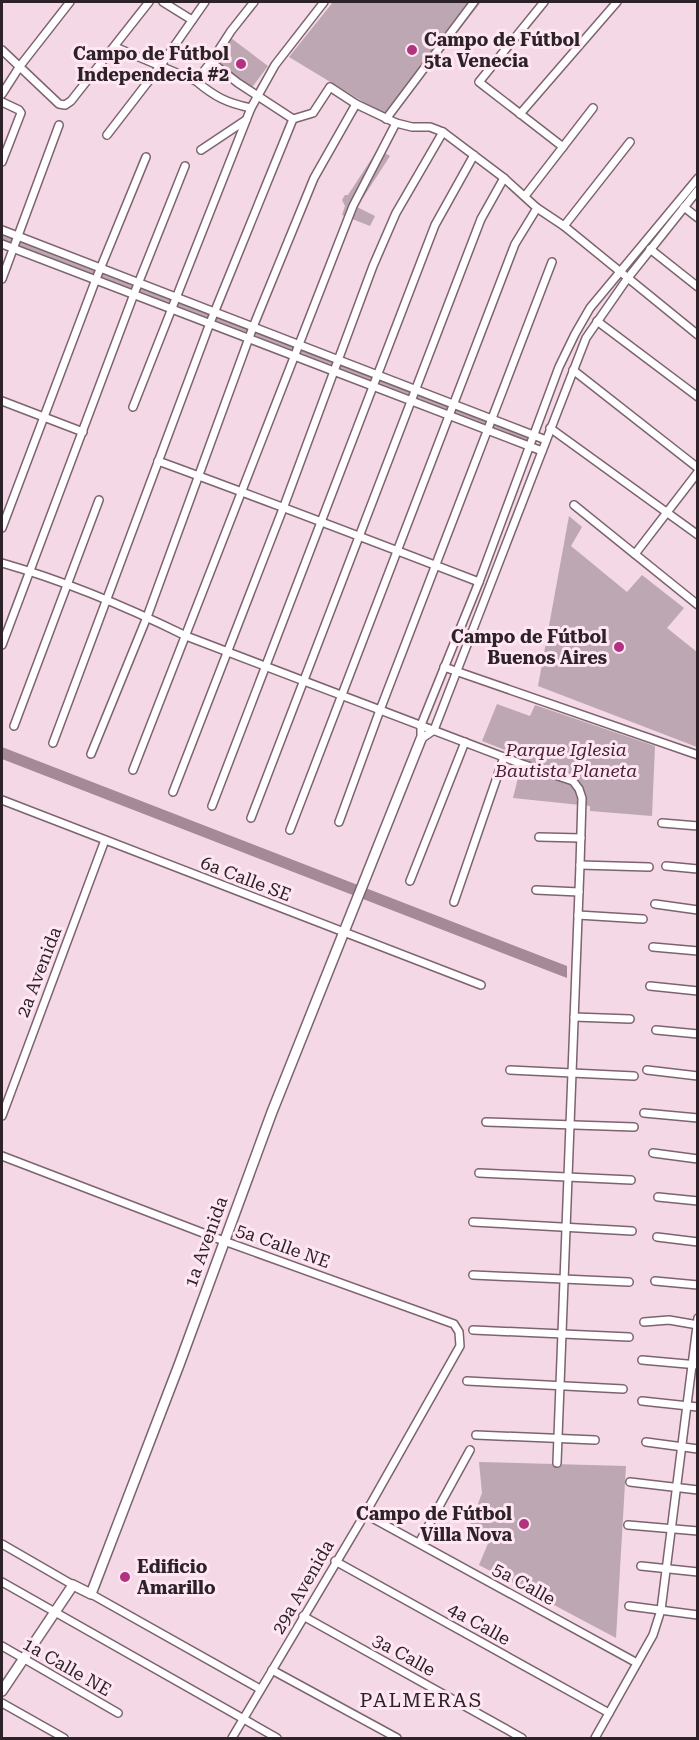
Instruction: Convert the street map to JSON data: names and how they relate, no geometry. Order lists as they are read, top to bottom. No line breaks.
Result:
{"streets":{"street":["6a Calle SE","2a Avenida","1a Avenida","5a Calle NE","5a Calle","29a Avenida","4a Calle","3a Calle","1a Calle NE"]},"crossings":[["6a Calle SE","2a Avenida"],["6a Calle SE","1a Avenida"],["1a Avenida","5a Calle NE"],["5a Calle NE","29a Avenida"],["5a Calle","29a Avenida"],["29a Avenida","4a Calle"],["29a Avenida","3a Calle"]],"districts":["PALMERAS"],"parks":["Parque Iglesia Bautista Planeta"],"places":["Campo de Fútbol 5ta Venecia","Campo de Fútbol Independecia #2","Campo de Fútbol Buenos Aires","Campo de Fútbol Villa Nova","Edificio Amarillo"]}
